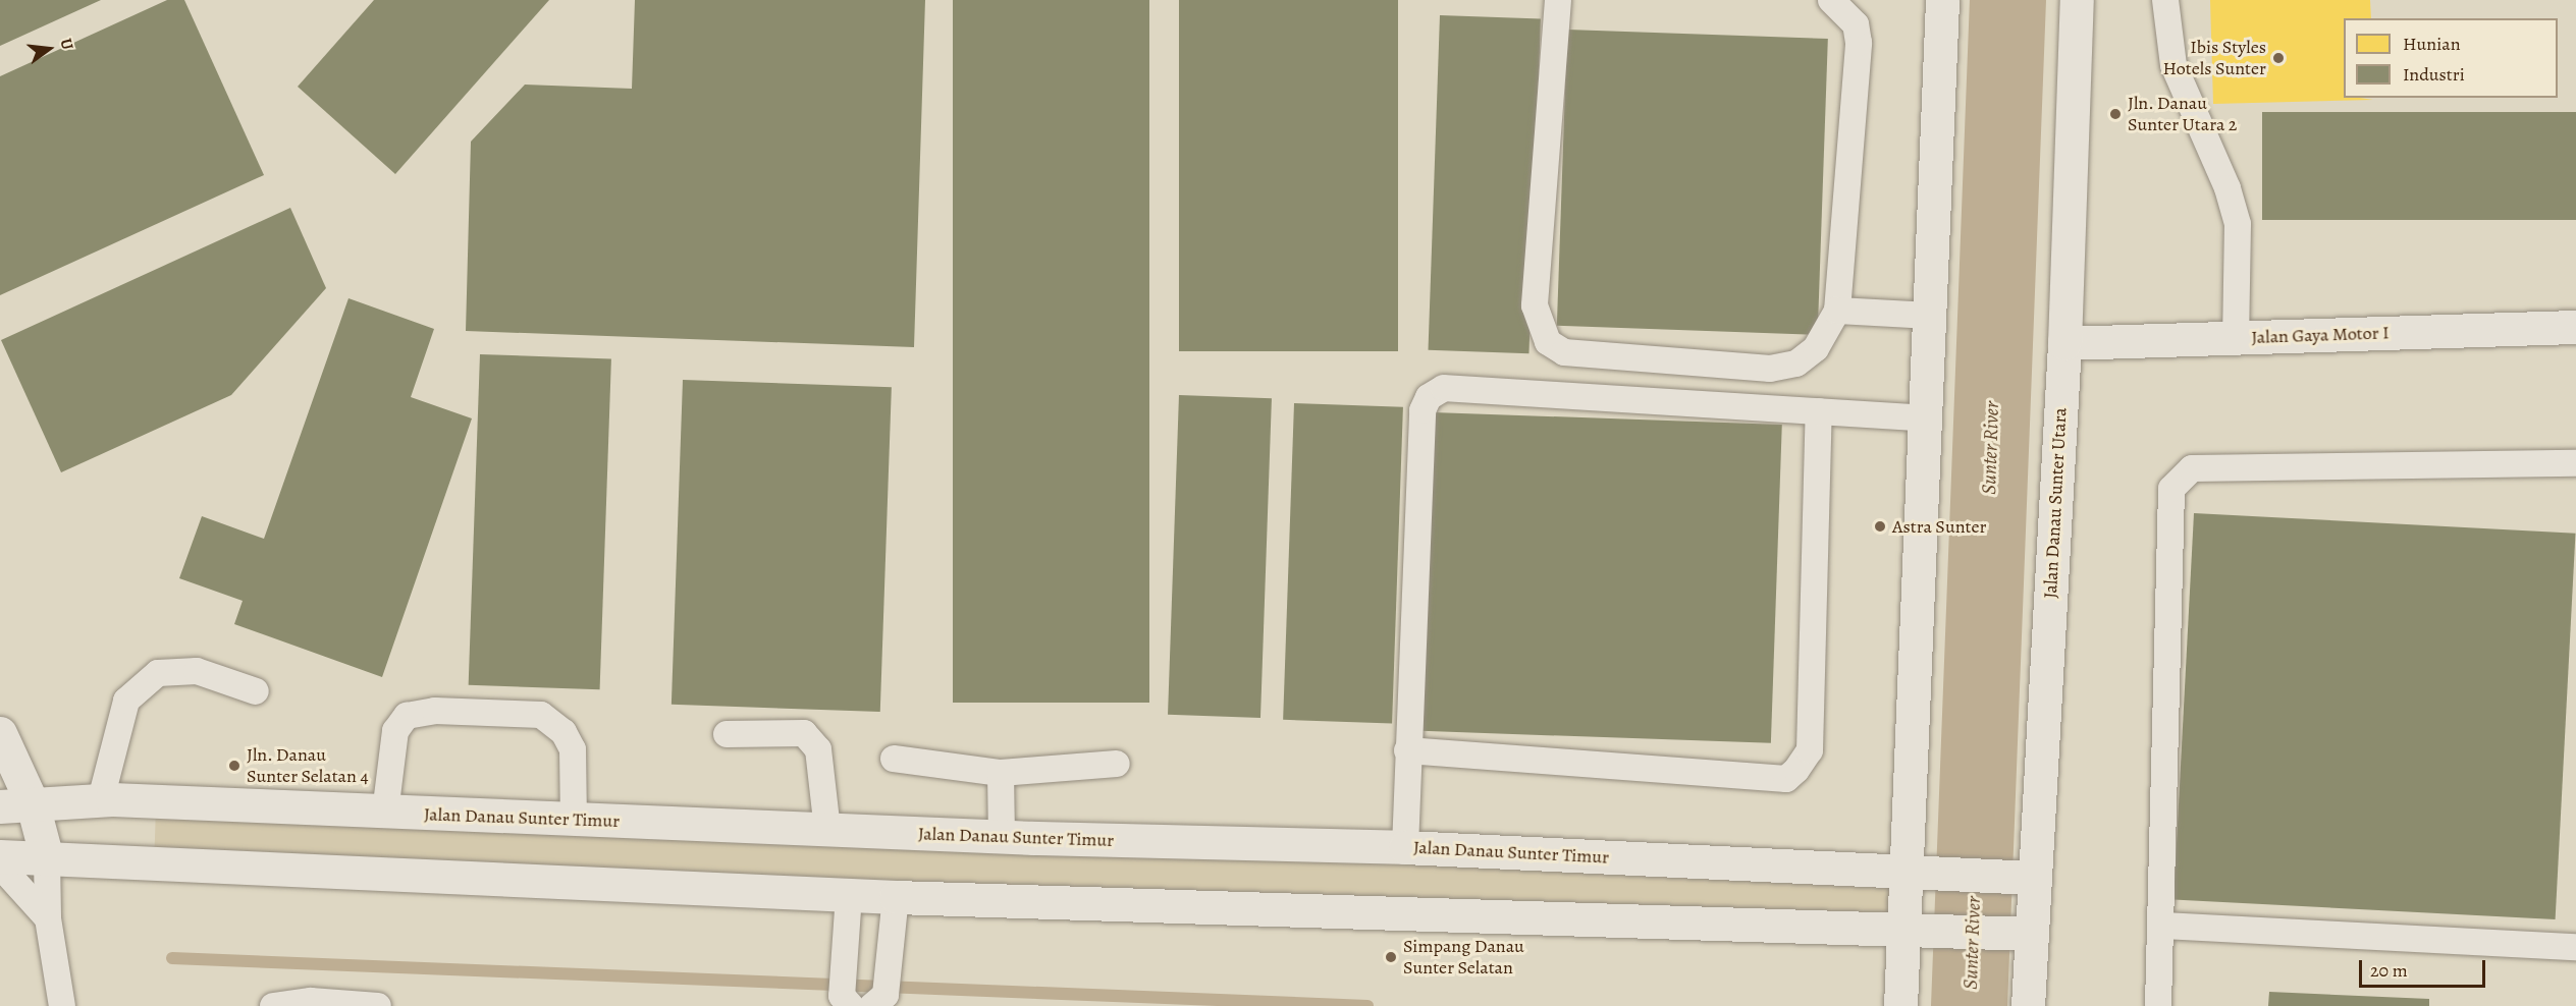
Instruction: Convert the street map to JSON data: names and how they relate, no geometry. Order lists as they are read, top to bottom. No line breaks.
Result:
{"streets":{"main road":["Jalan Gaya Motor I","Jalan Danau Sunter Utara","Jalan Danau Sunter Timur"]},"crossings":[["Jalan Gaya Motor I","Jalan Danau Sunter Utara"],["Jalan Danau Sunter Utara","Jalan Danau Sunter Timur"]],"water":["Sunter River"],"places":["Ibis Styles Hotels Sunter","Jln. Danau Sunter Utara 2","Astra Sunter","Jln. Danau Sunter Selatan 4","Simpang Danau Sunter Selatan"],"legend":["Hunian","Industri"],"scale_bar":"20 m","north":"right"}
